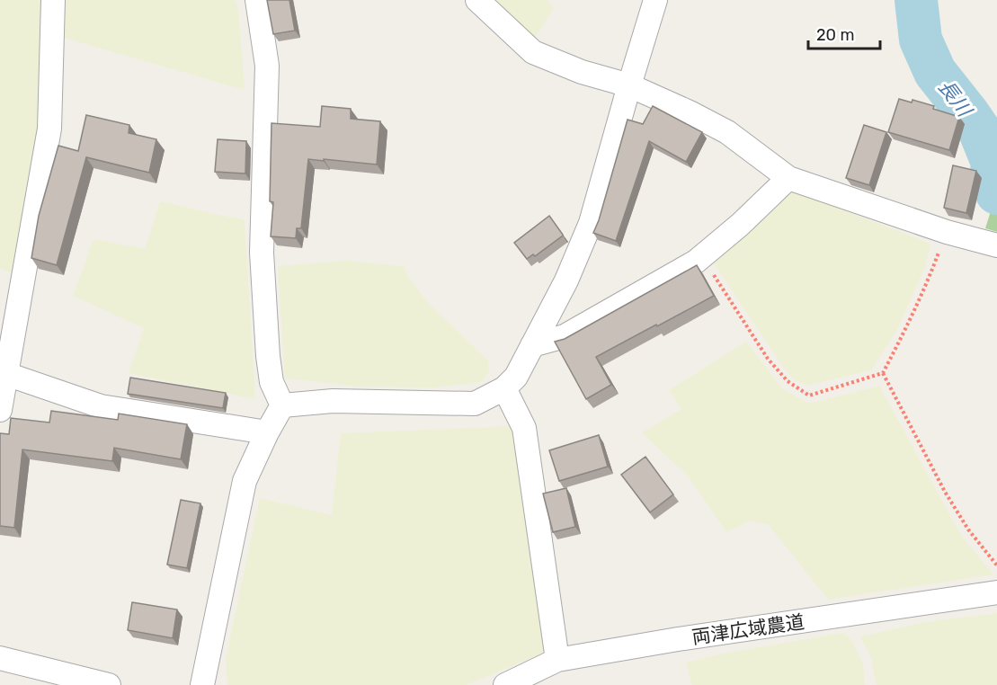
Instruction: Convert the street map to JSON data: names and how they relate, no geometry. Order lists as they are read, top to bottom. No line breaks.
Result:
{"streets":{"street":["両津広域農道"]},"water":["長川"],"scale_bar":"20 m"}
